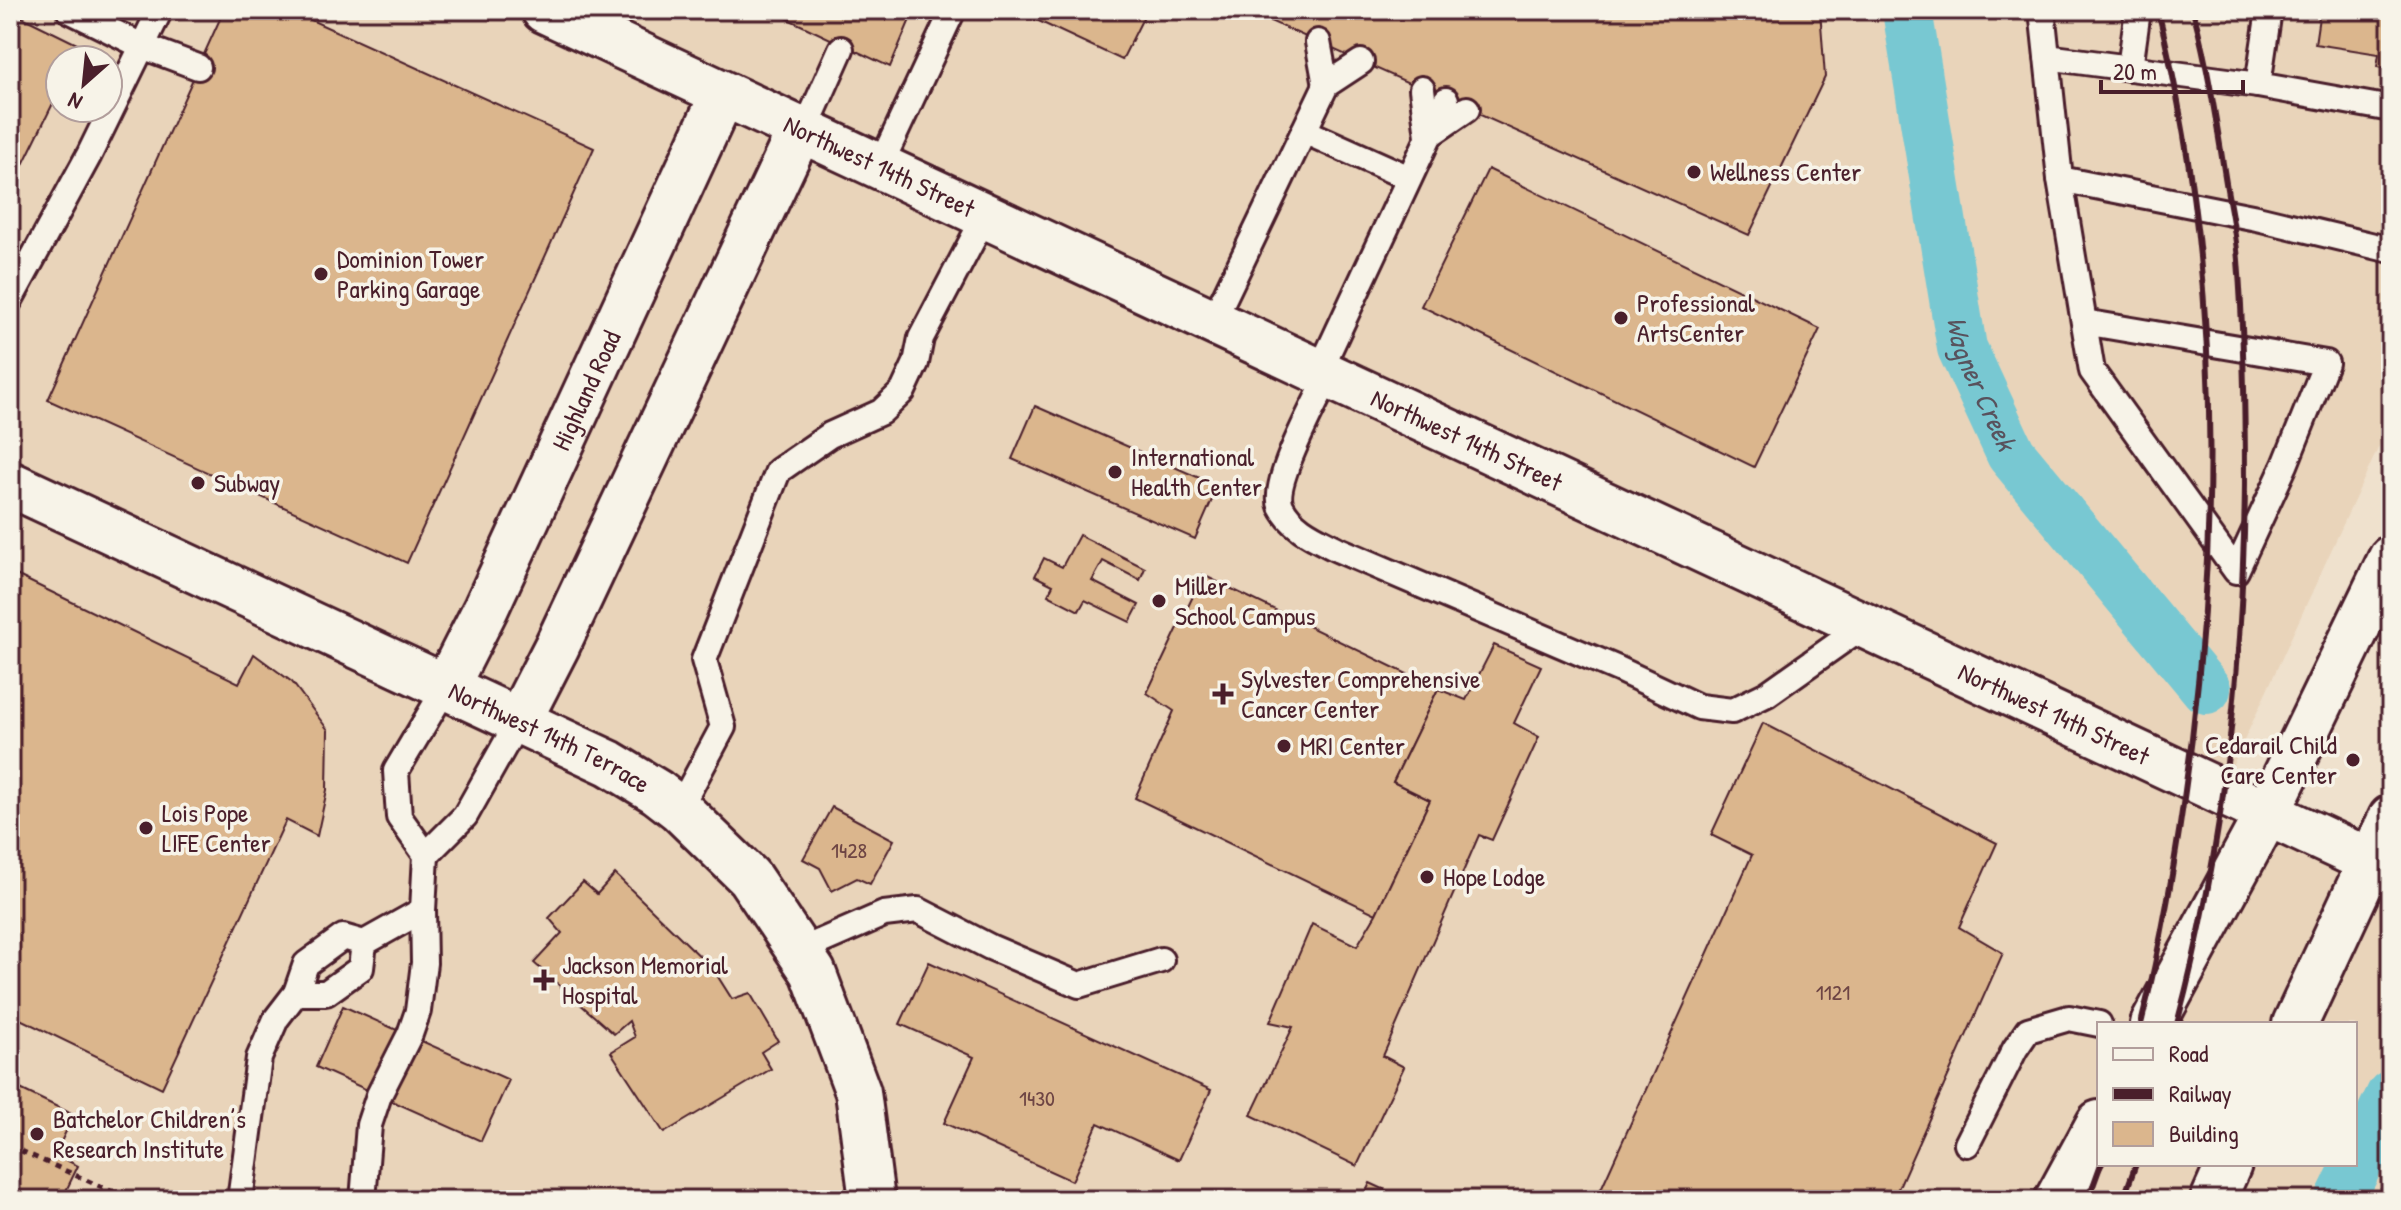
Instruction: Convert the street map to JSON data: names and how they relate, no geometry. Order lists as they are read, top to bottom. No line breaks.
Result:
{"streets":{"main road":["Northwest 14th Street","Highland Road","Northwest 14th Terrace"]},"crossings":[["Northwest 14th Street","Highland Road"],["Highland Road","Northwest 14th Terrace"]],"water":["Wagner Creek"],"places":{"other":["Wellness Center","Dominion Tower Parking Garage","Professional ArtsCenter","International Health Center","Subway","Miller School Campus","MRI Center","Cedarail Child Care Center","Lois Pope LIFE Center","Hope Lodge","Batchelor Children’s Research Institute"],"health":["Sylvester Comprehensive Cancer Center","Jackson Memorial Hospital"]},"house_numbers":["1428","1121","1430"],"legend":["Road","Railway","Building"],"scale_bar":"20 m","north":"bottom left"}
